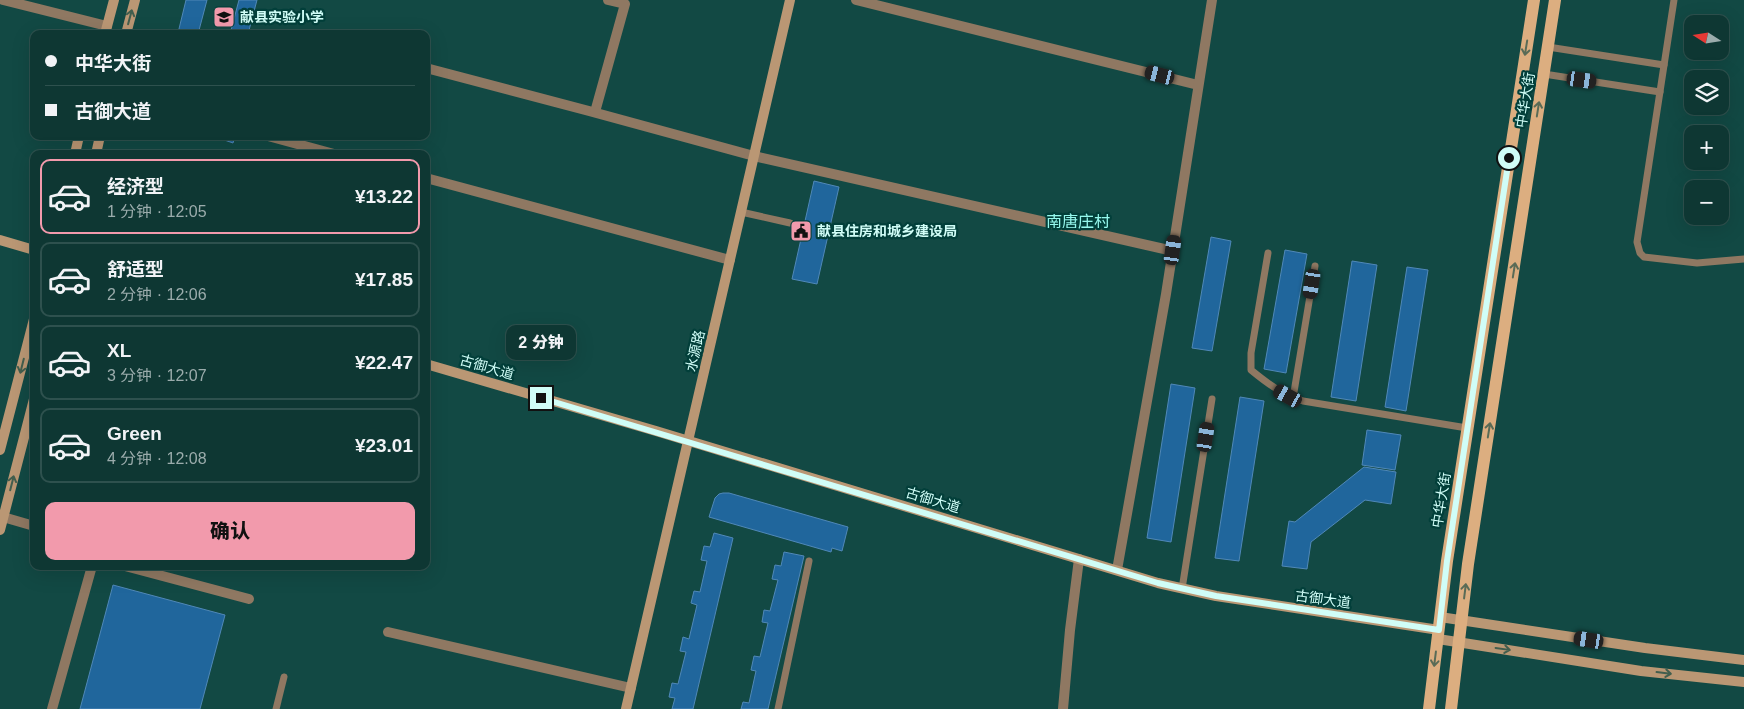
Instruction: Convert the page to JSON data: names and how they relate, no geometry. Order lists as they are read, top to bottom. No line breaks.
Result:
{"streets":{"main road":["中华大街"],"street":["水源路","古御大道"]},"crossings":[["中华大街","古御大道"],["水源路","古御大道"]],"districts":["南唐庄村"],"places":{"school or university":["献县实验小学"],"public building":["献县住房和城乡建设局"]},"north":"left","page":{"map_buttons":["+","−"],"banner":["中华大街","古御大道"],"list":[{"name":"经济型","note":"1 分钟 · 12:05","value":"¥13.22"},{"name":"舒适型","note":"2 分钟 · 12:06","value":"¥17.85"},{"name":"XL","note":"3 分钟 · 12:07","value":"¥22.47"},{"name":"Green","note":"4 分钟 · 12:08","value":"¥23.01"}],"bubble":"2 分钟","buttons":"确认"}}
